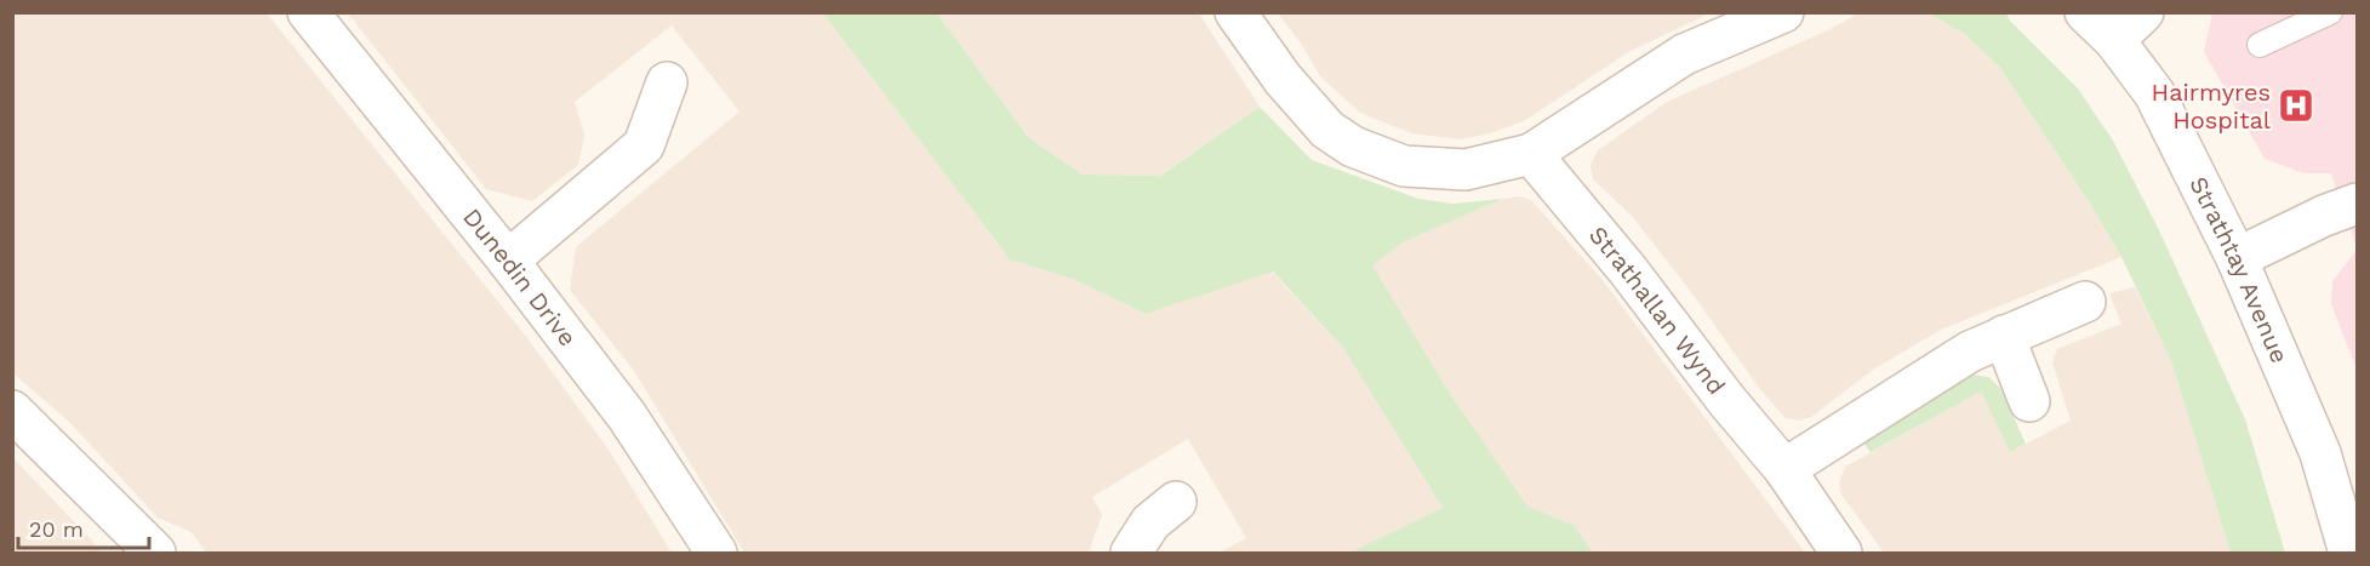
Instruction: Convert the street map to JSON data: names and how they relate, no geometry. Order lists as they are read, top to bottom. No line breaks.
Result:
{"streets":{"street":["Strathtay Avenue","Dunedin Drive","Strathallan Wynd"]},"places":{"hospital":["Hairmyres Hospital"]},"scale_bar":"20 m"}
